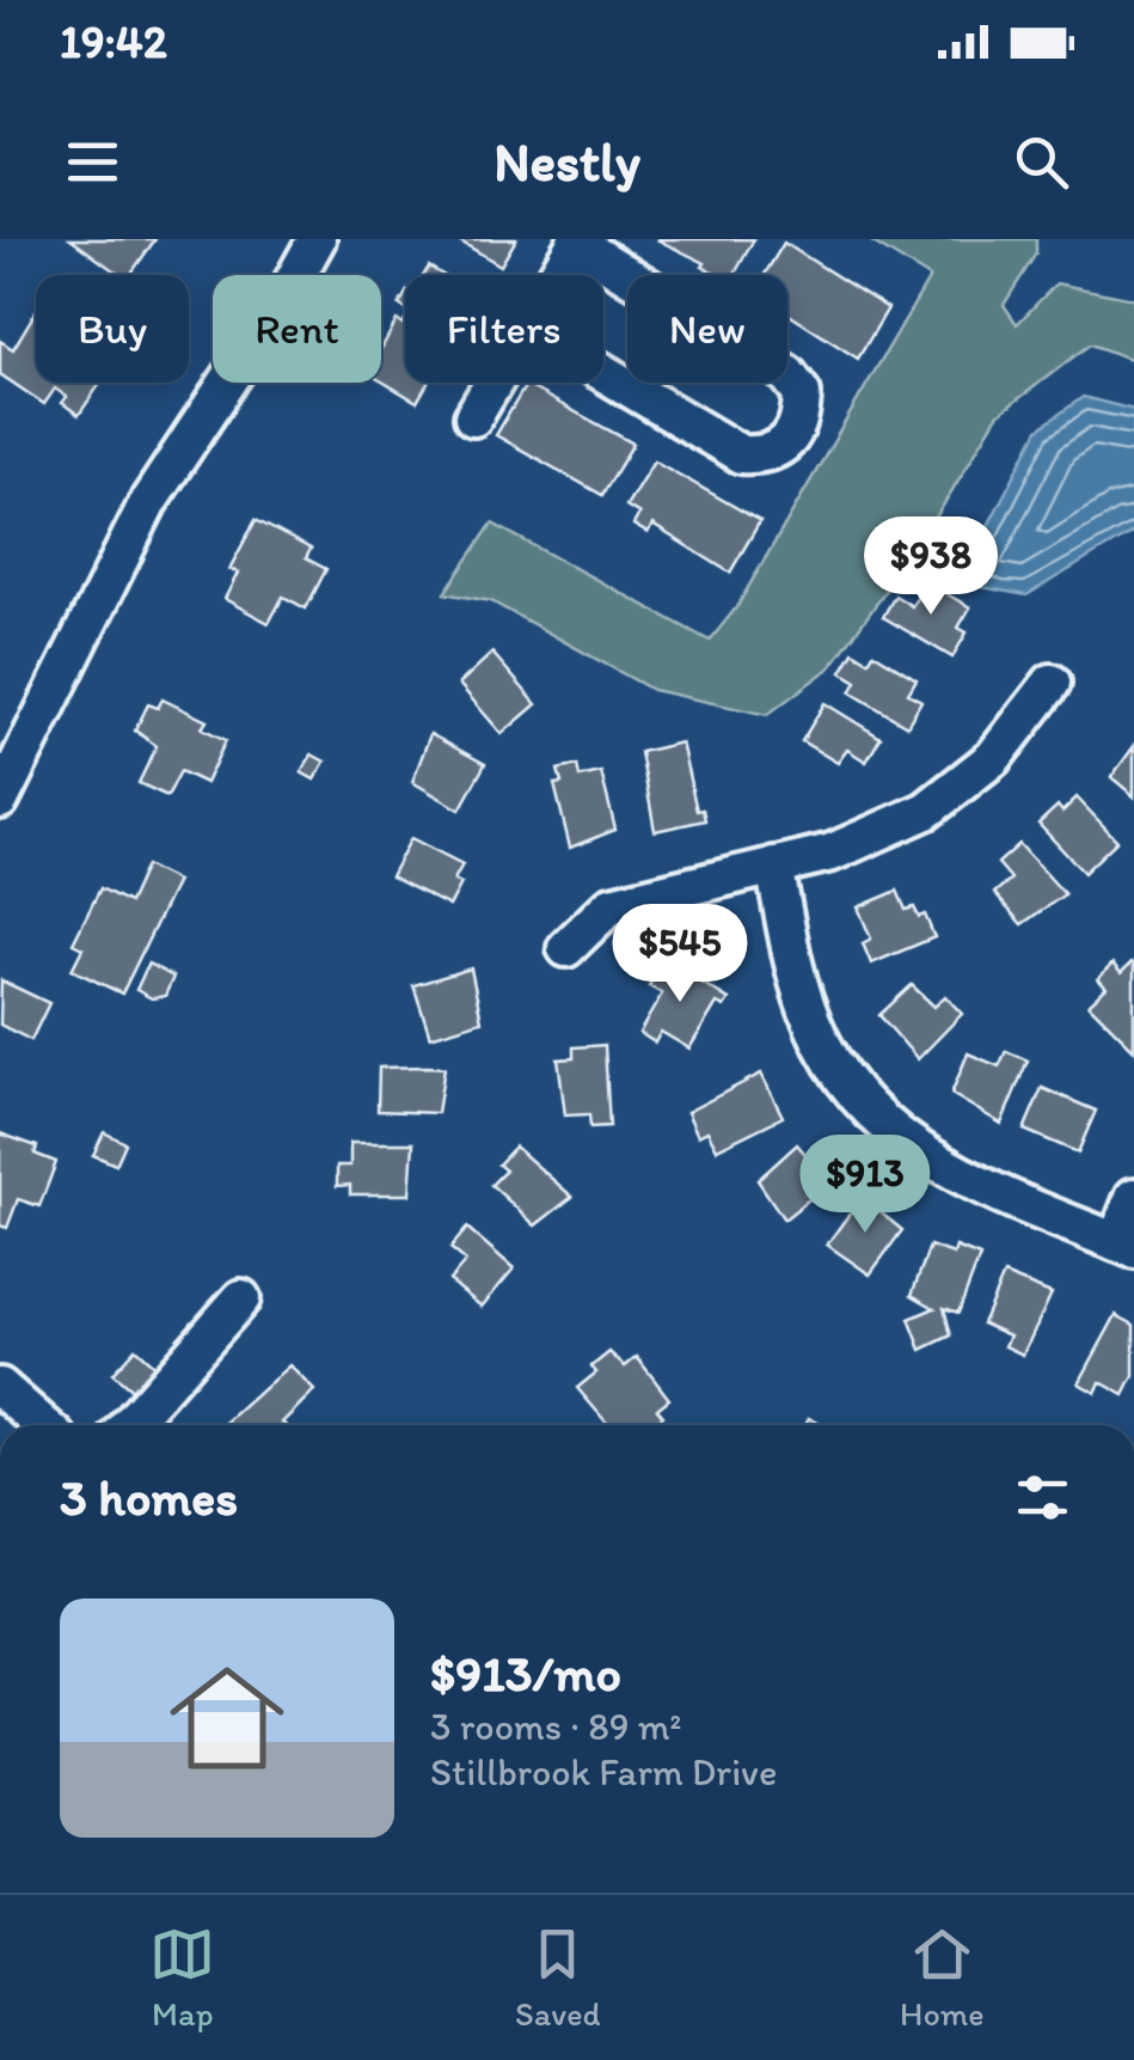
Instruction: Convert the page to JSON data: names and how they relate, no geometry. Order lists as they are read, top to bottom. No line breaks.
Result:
{"page":{"status":"19:42","header":"Nestly","chip":["Buy","Rent","Filters","New"],"price":["$938","$545","$913"],"heading":"3 homes","list":[{"name":"$913/mo","note":"3 rooms · 89 m² · Stillbrook Farm Drive"}],"tabs":["Map","Saved","Home"]}}
